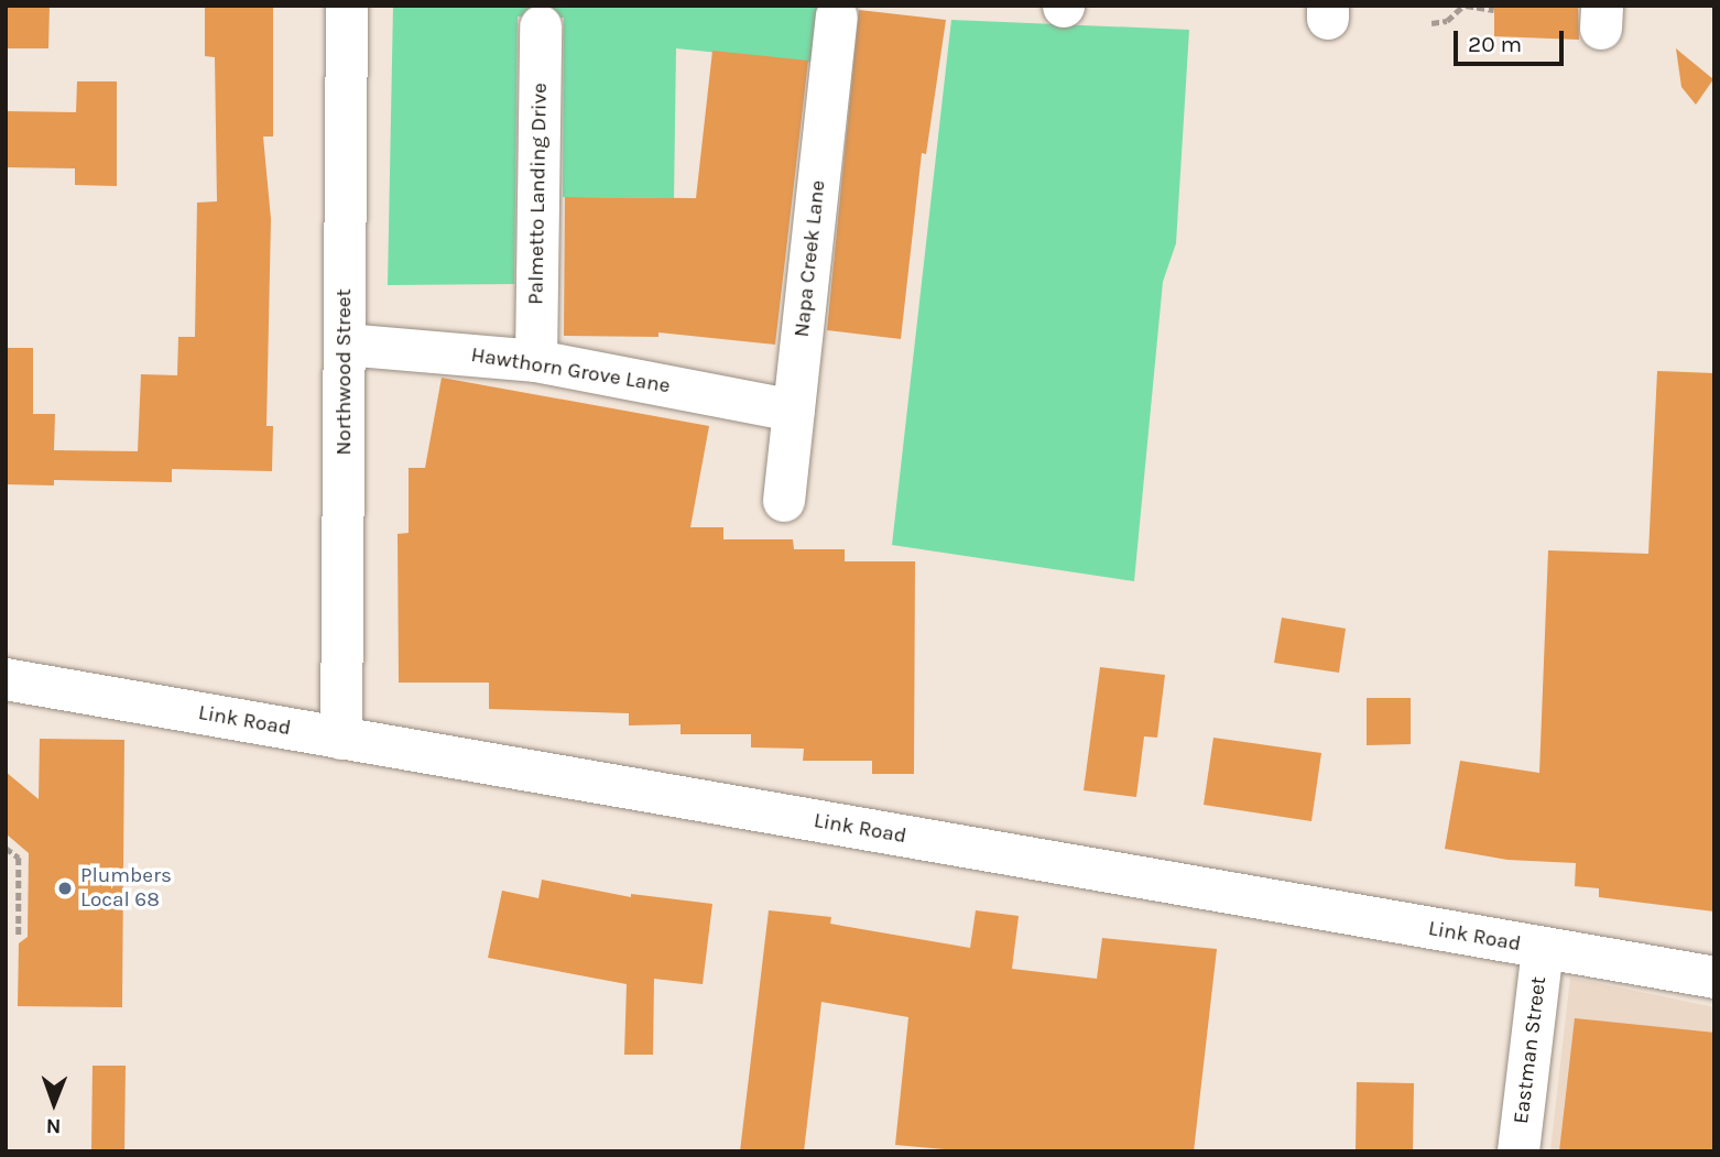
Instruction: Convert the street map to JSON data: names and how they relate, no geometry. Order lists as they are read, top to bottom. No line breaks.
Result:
{"streets":{"street":["Palmetto Landing Drive","Napa Creek Lane","Hawthorn Grove Lane","Northwood Street","Link Road","Eastman Street"]},"crossings":[["Palmetto Landing Drive","Hawthorn Grove Lane"],["Napa Creek Lane","Hawthorn Grove Lane"],["Hawthorn Grove Lane","Northwood Street"],["Northwood Street","Link Road"],["Link Road","Eastman Street"]],"places":["Plumbers Local 68"],"scale_bar":"20 m","north":"bottom"}
